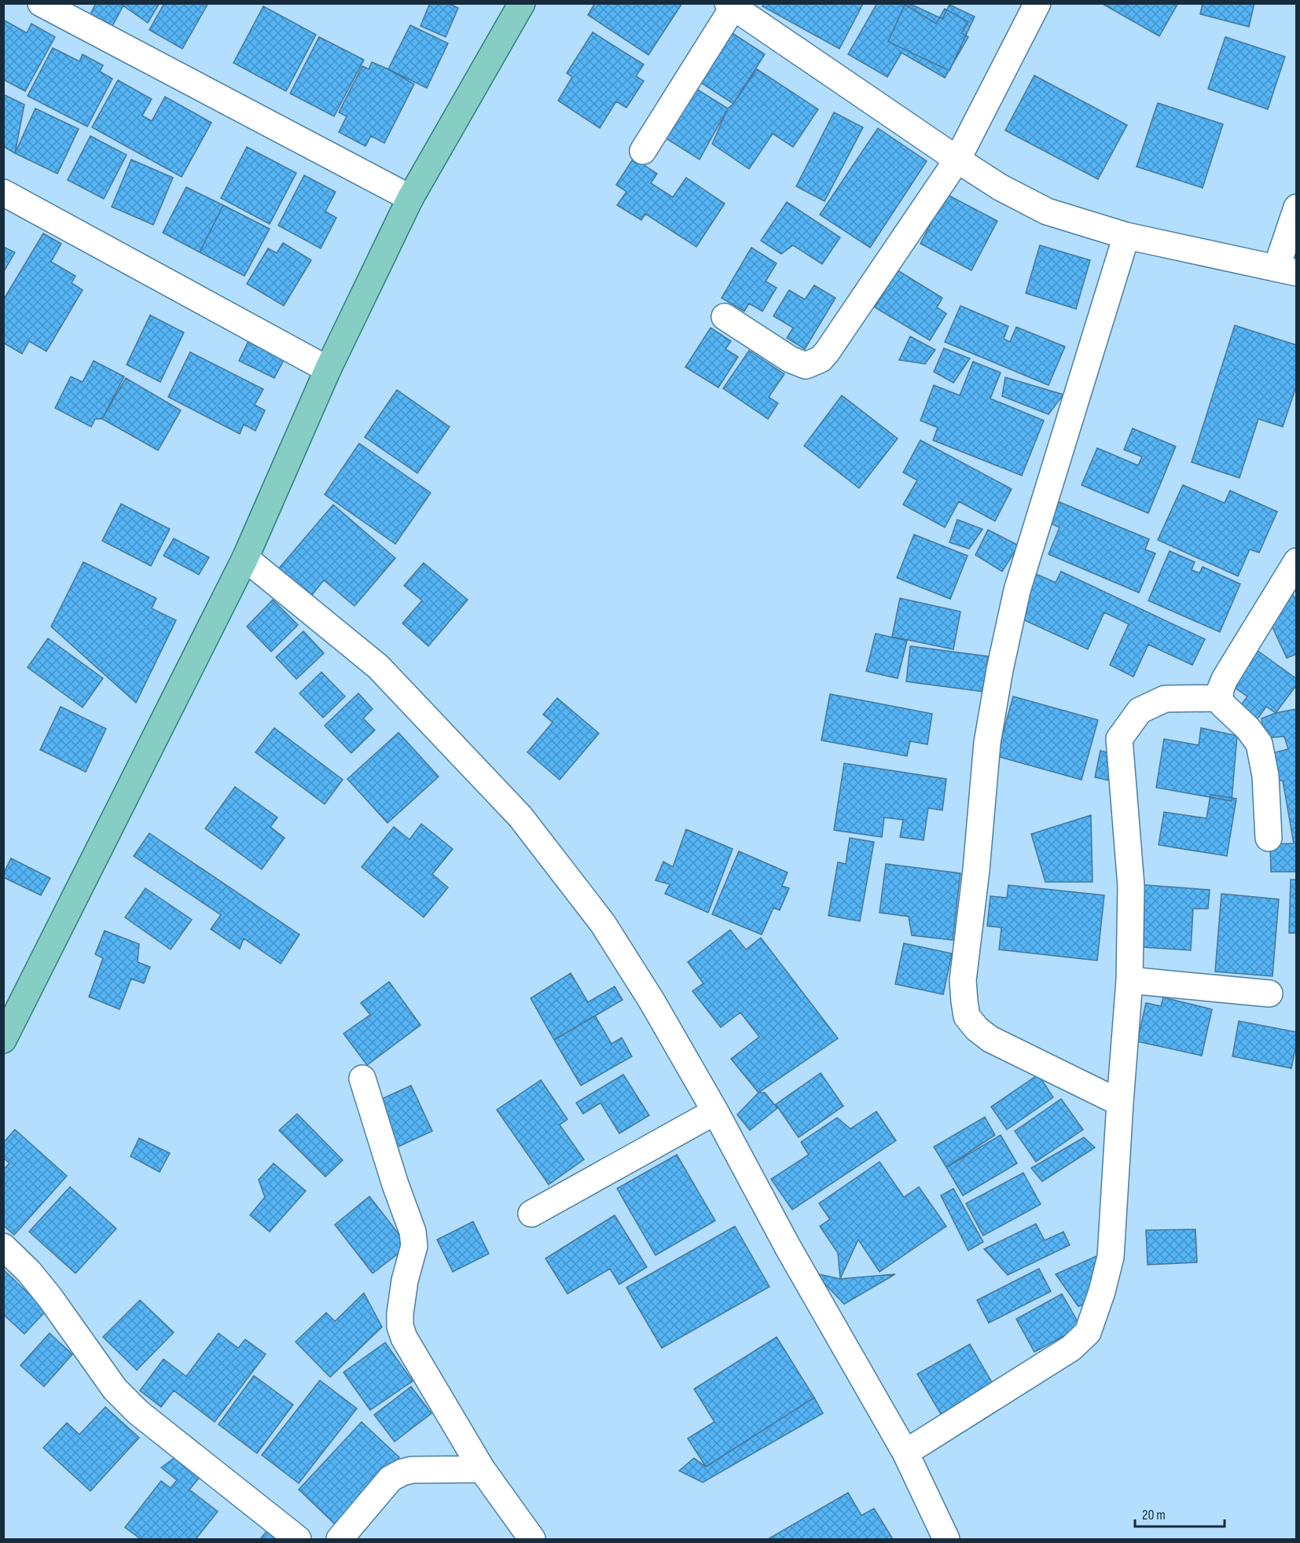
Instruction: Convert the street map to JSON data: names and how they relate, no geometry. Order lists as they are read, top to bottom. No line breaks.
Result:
{"scale_bar":"20 m"}
